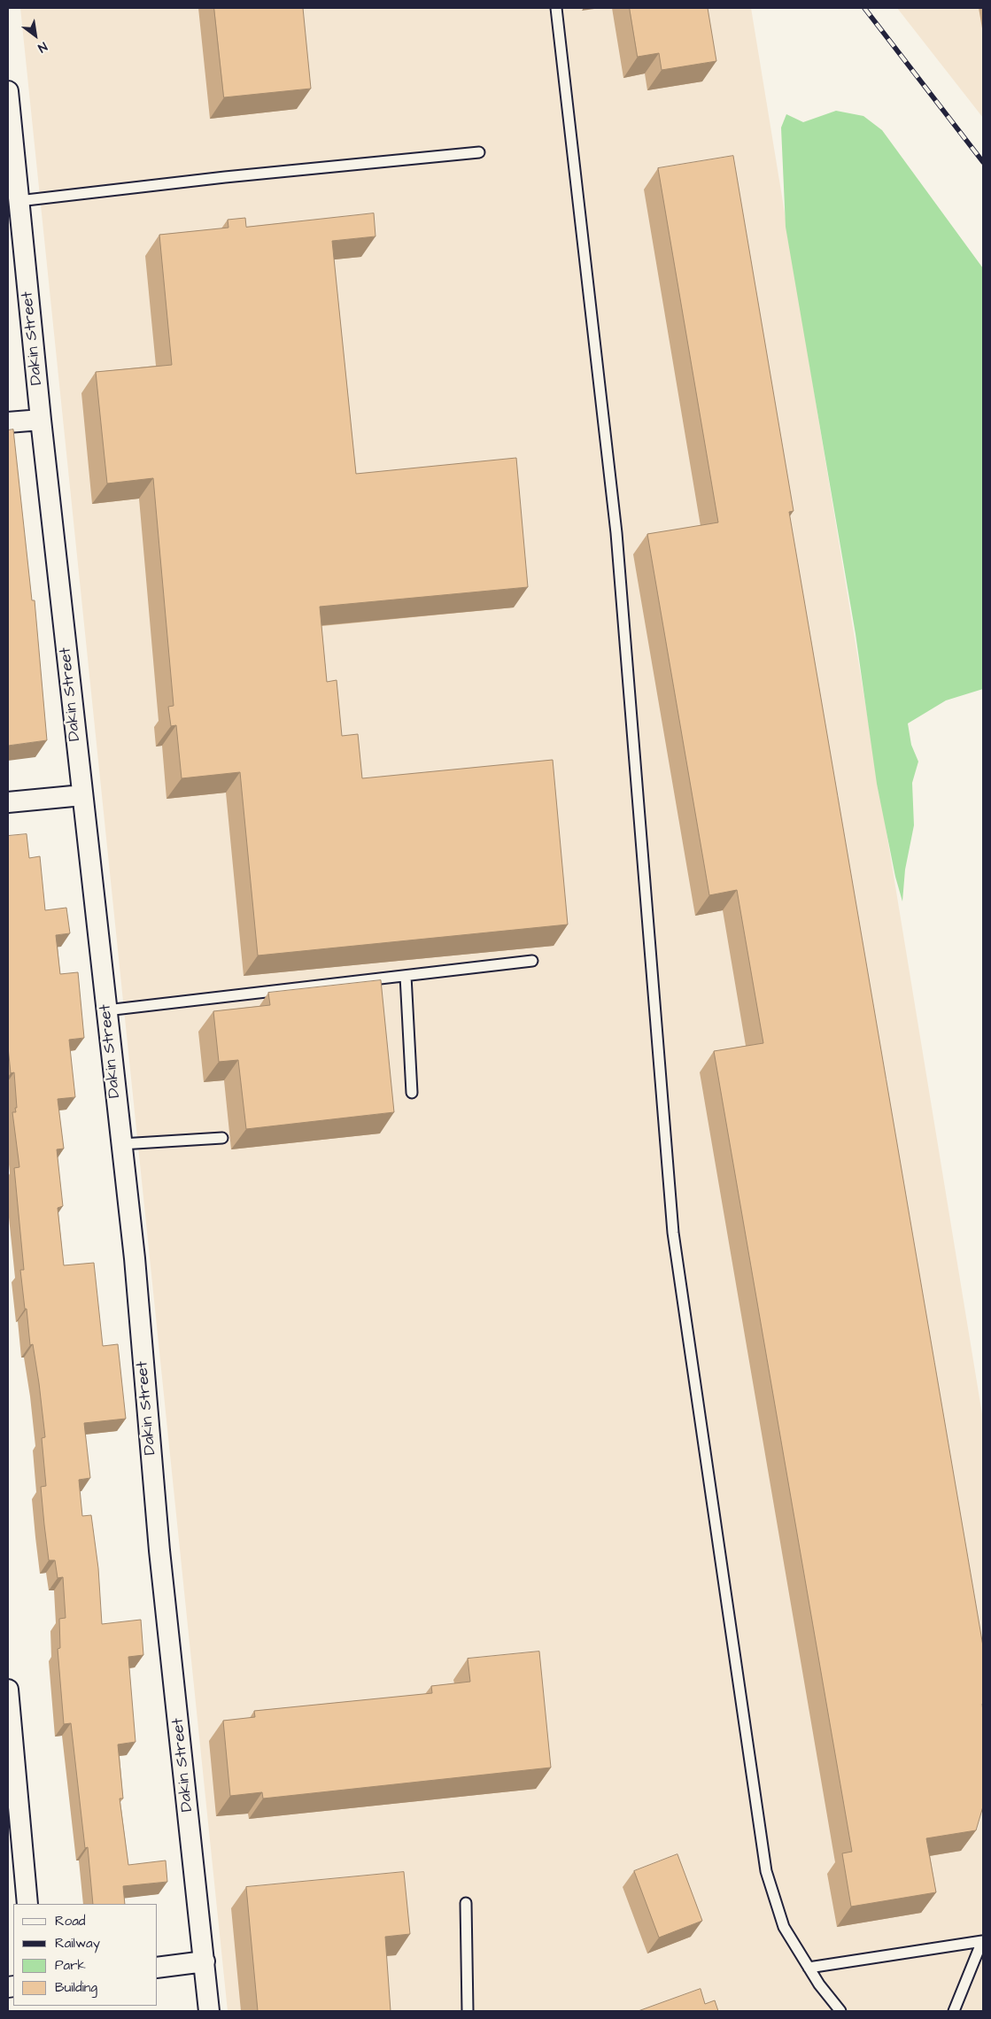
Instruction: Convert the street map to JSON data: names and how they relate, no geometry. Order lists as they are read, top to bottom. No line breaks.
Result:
{"streets":{"street":["Dakin Street"]},"legend":["Road","Railway","Park","Building"],"north":"bottom right"}
